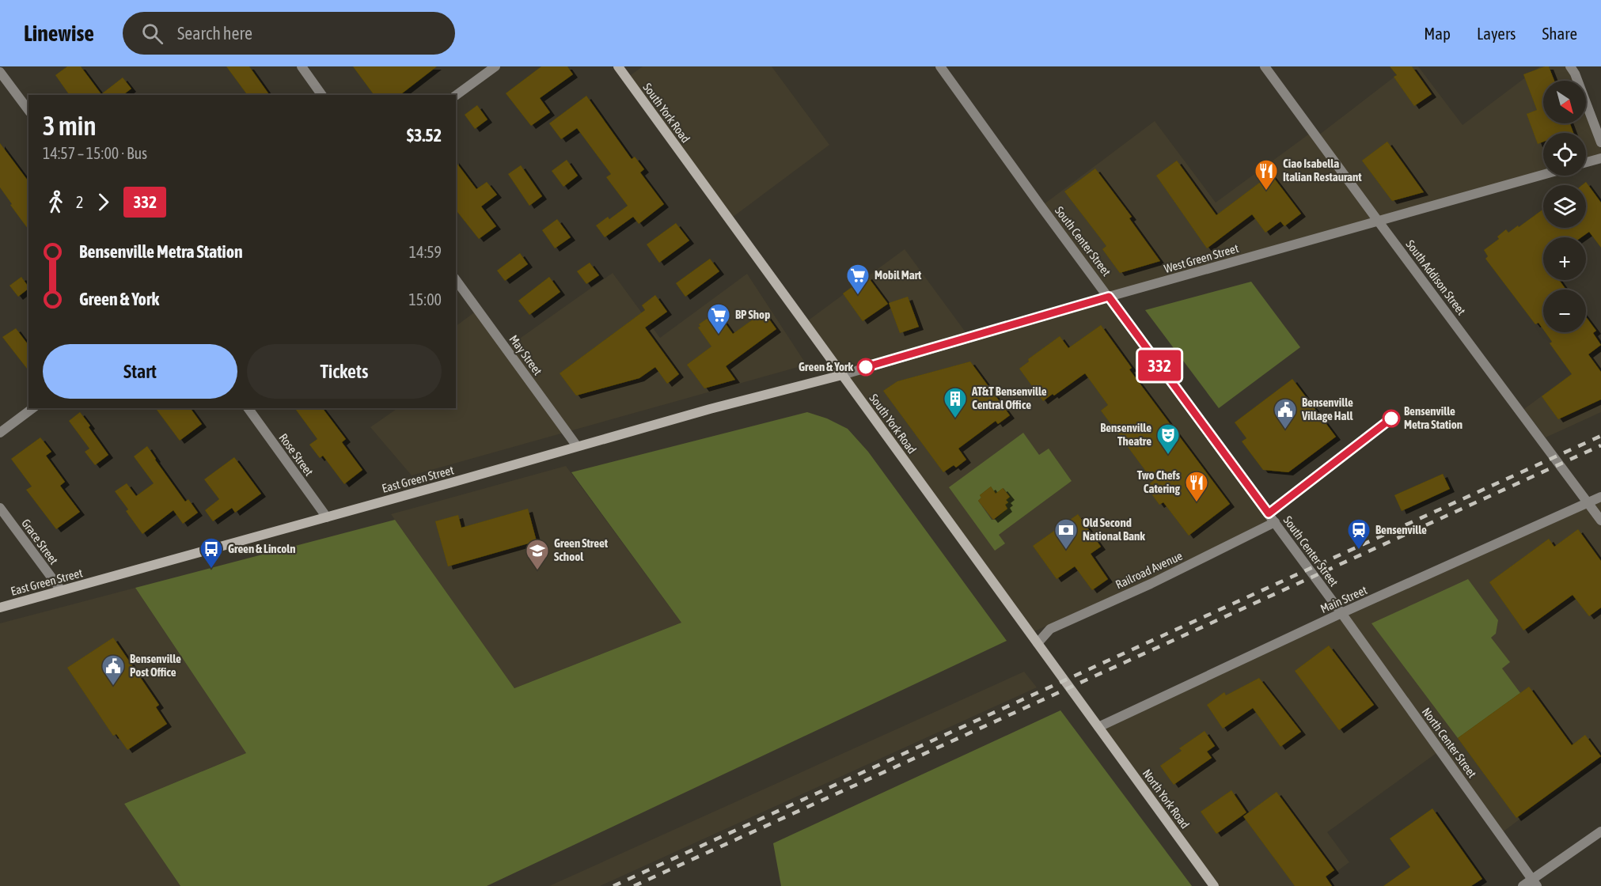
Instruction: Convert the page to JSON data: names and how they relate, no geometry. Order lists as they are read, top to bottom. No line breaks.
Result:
{"streets":{"main road":["South York Road","East Green Street","North York Road"],"street":["South Center Street","West Green Street","South Addison Street","May Street","Rose Street","Grace Street","Railroad Avenue","Main Street","North Center Street"]},"crossings":[["South York Road","West Green Street"],["South York Road","East Green Street"],["South York Road","Railroad Avenue"],["South York Road","Main Street"],["South York Road","North York Road"],["South Center Street","West Green Street"],["South Center Street","Railroad Avenue"],["South Center Street","Main Street"],["South Center Street","North Center Street"],["West Green Street","South Addison Street"],["West Green Street","East Green Street"],["South Addison Street","Main Street"],["May Street","East Green Street"],["Rose Street","East Green Street"],["East Green Street","Grace Street"],["Main Street","North Center Street"],["Main Street","North York Road"]],"places":{"restaurant":["Ciao Isabella Italian Restaurant","Two Chefs Catering"],"supermarket":["Mobil Mart","BP Shop"],"other":["Green & York","Bensenville Metra Station"],"building":["AT&T Bensenville Central Office"],"public building":["Bensenville Village Hall","Bensenville Post Office"],"theatre":["Bensenville Theatre"],"bank":["Old Second National Bank"],"station":["Bensenville"],"bus stop":["Green & Lincoln"],"school or university":["Green Street School"]},"lines":["bus line 332"],"north":"bottom right","page":{"header":"Linewise","search":"Search here","nav":["Map","Layers","Share"],"on_map":"332","map_buttons":["+","−"],"heading":["3 min","14:57 – 15:00 · Bus","$3.52"],"legs":["2","332"],"list":[{"name":"Bensenville Metra Station","value":"14:59"},{"name":"Green & York","value":"15:00"}],"buttons":["Start","Tickets"]}}
